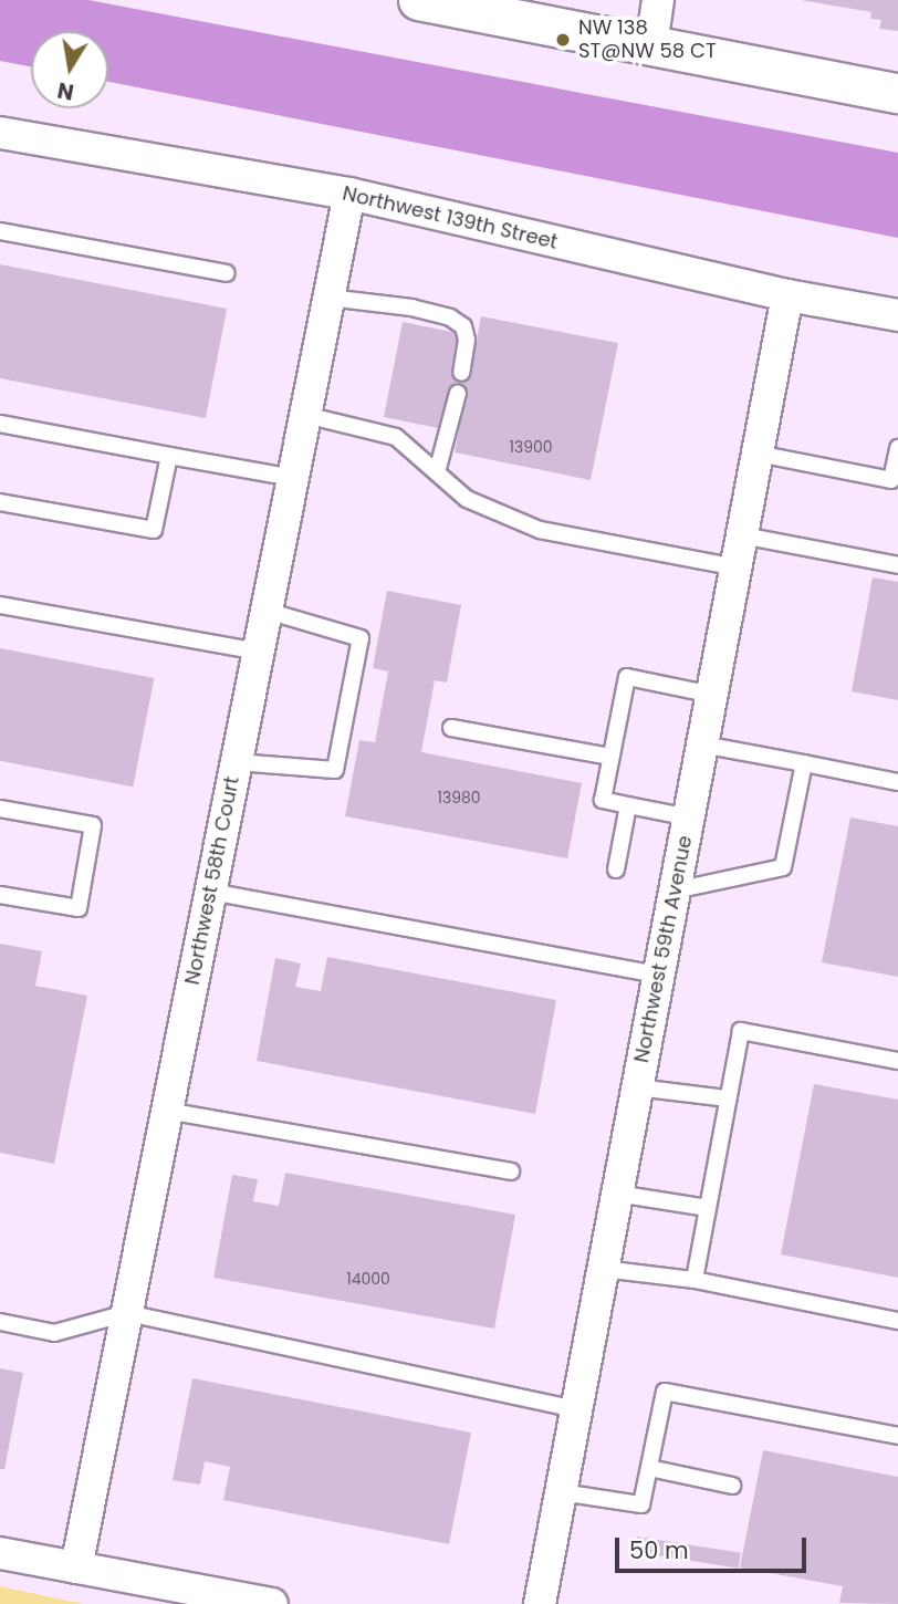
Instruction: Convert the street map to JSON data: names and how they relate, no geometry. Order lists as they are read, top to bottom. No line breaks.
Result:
{"streets":{"street":["Northwest 139th Street","Northwest 58th Court","Northwest 59th Avenue"]},"crossings":[["Northwest 139th Street","Northwest 58th Court"],["Northwest 139th Street","Northwest 59th Avenue"]],"places":["NW 138 ST@NW 58 CT"],"house_numbers":["13900","13980","14000"],"scale_bar":"50 m","north":"bottom"}
